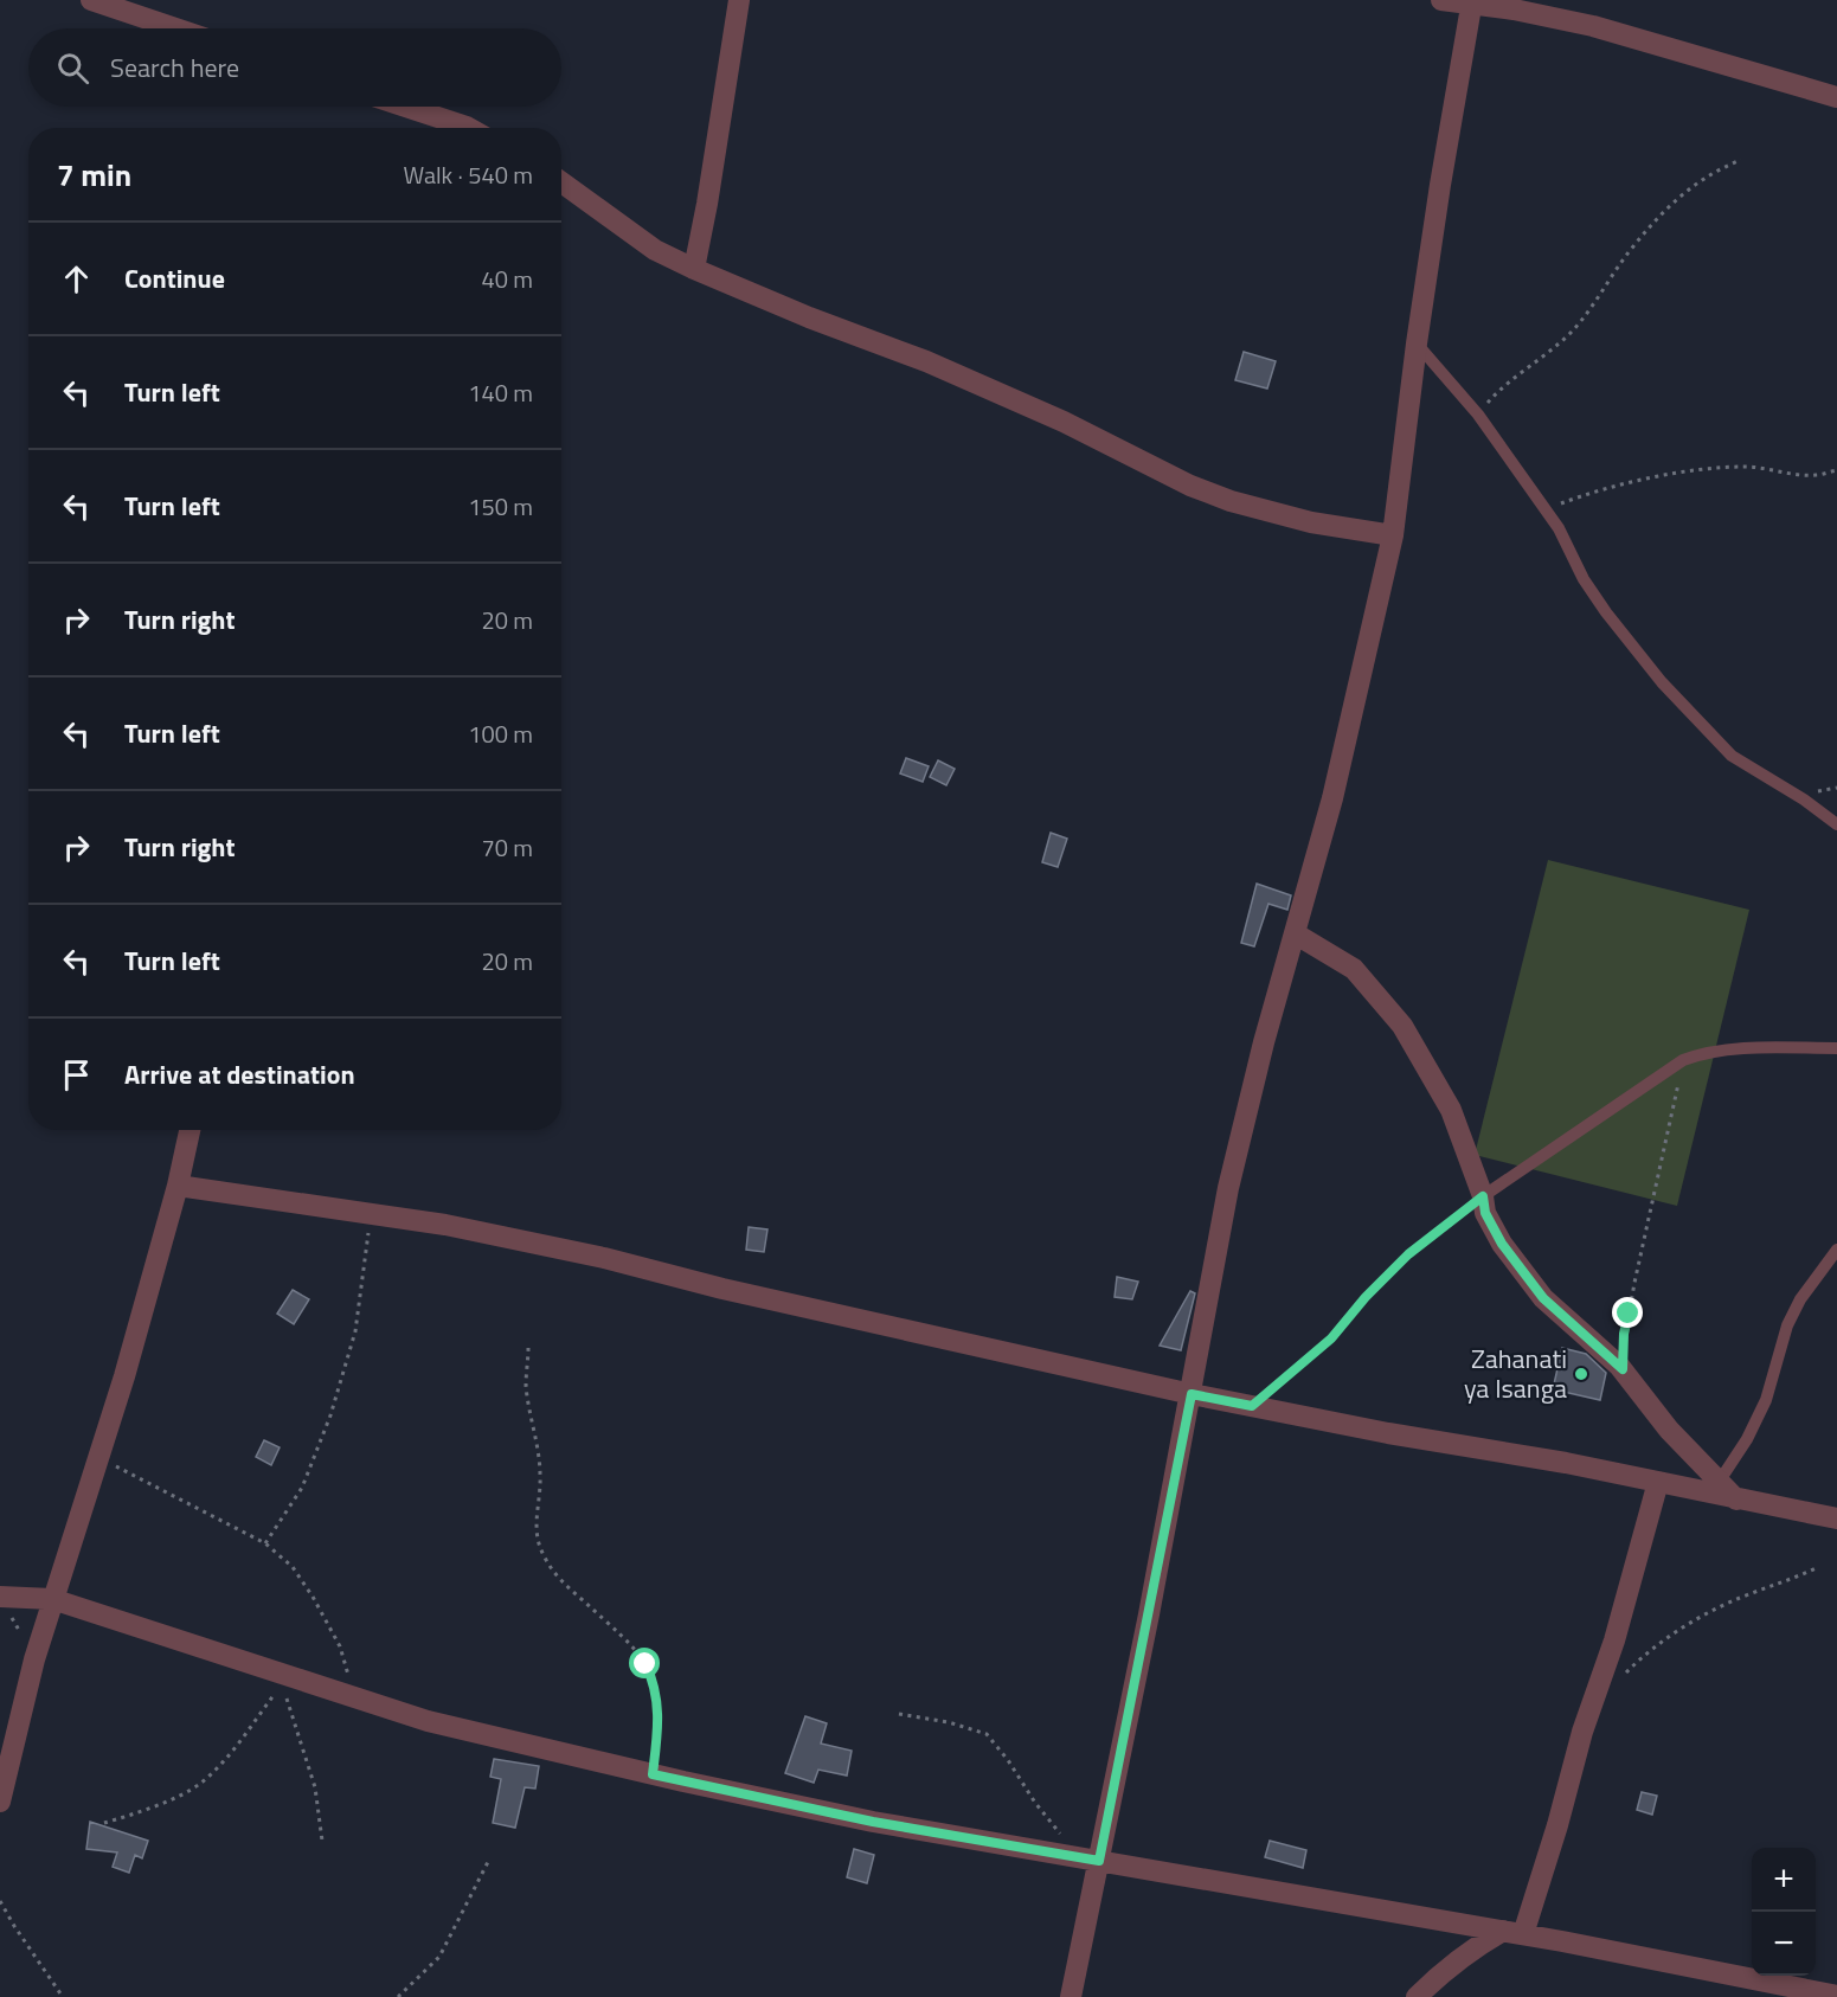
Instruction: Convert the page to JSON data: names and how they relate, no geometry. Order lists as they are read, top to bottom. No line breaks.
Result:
{"places":["Zahanati ya Isanga"],"page":{"search":"Search here","heading":["7 min","Walk · 540 m"],"list":[["Continue","40 m"],["Turn left","140 m"],["Turn left","150 m"],["Turn right","20 m"],["Turn left","100 m"],["Turn right","70 m"],["Turn left","20 m"],"Arrive at destination"],"map_buttons":["+","−"]}}
